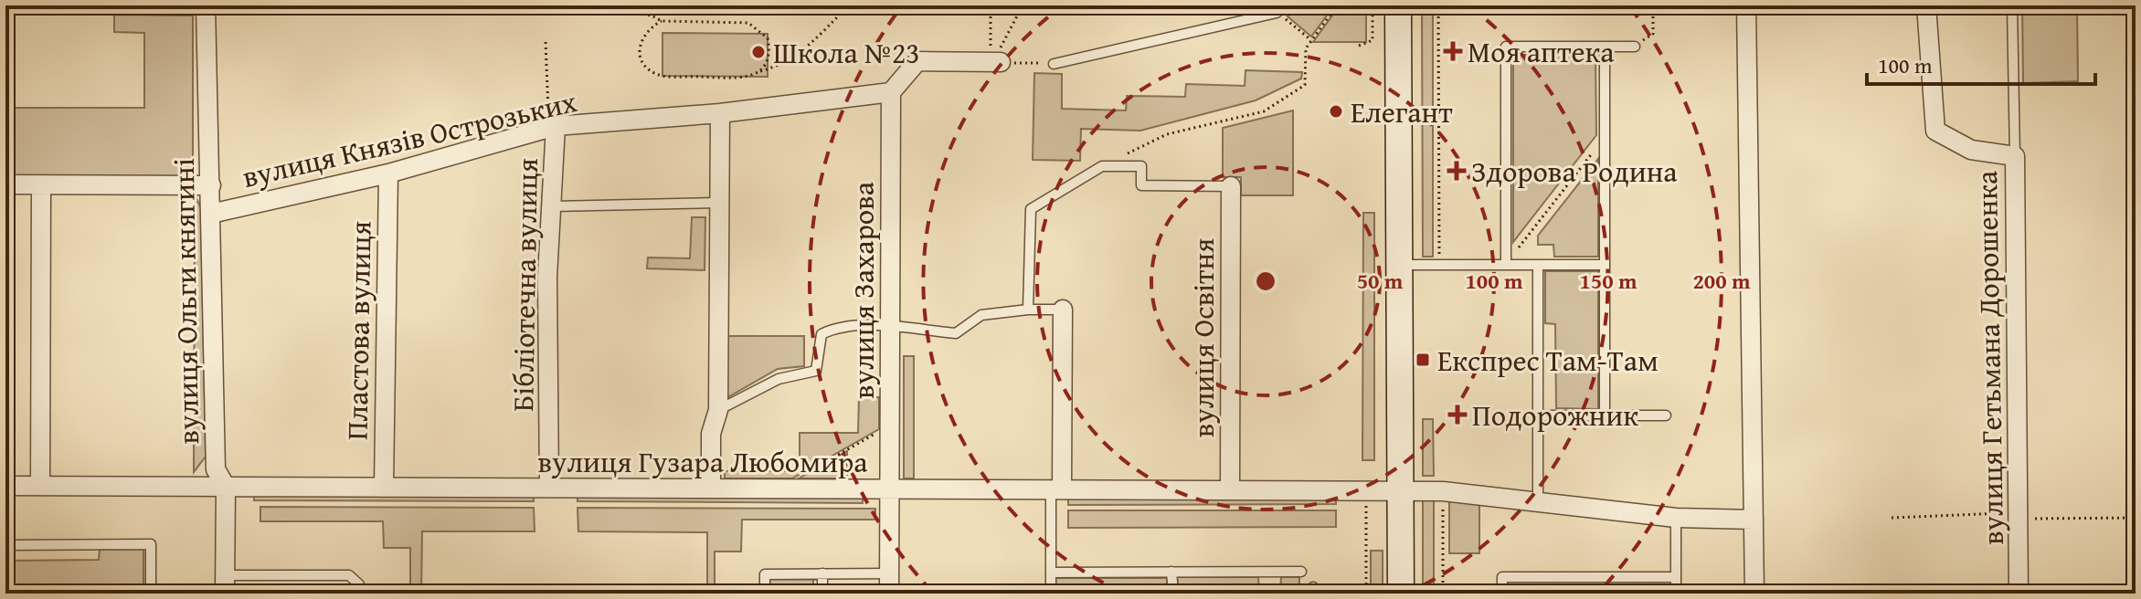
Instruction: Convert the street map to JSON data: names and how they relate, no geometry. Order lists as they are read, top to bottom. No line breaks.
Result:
{"streets":{"street":["вулиця Князів Острозьких","Бібліотечна вулиця","вулиця Захарова","вулиця Ольги княгині","Пластова вулиця","вулиця Освітня","вулиця Гетьмана Дорошенка","вулиця Гузара Любомира"]},"crossings":[["вулиця Князів Острозьких","Бібліотечна вулиця"],["вулиця Князів Острозьких","вулиця Захарова"],["вулиця Князів Острозьких","вулиця Ольги княгині"],["вулиця Князів Острозьких","Пластова вулиця"],["Бібліотечна вулиця","вулиця Гузара Любомира"],["вулиця Захарова","вулиця Гузара Любомира"],["вулиця Ольги княгині","вулиця Гузара Любомира"],["Пластова вулиця","вулиця Гузара Любомира"],["вулиця Освітня","вулиця Гузара Любомира"]],"places":{"health":["Моя аптека","Здорова Родина","Подорожник"],"other":["Школа №23","Елегант"],"transit":["Експрес Там-Там"]},"scale_bar":"100 m","rings":["50 m","100 m","150 m","200 m"]}
